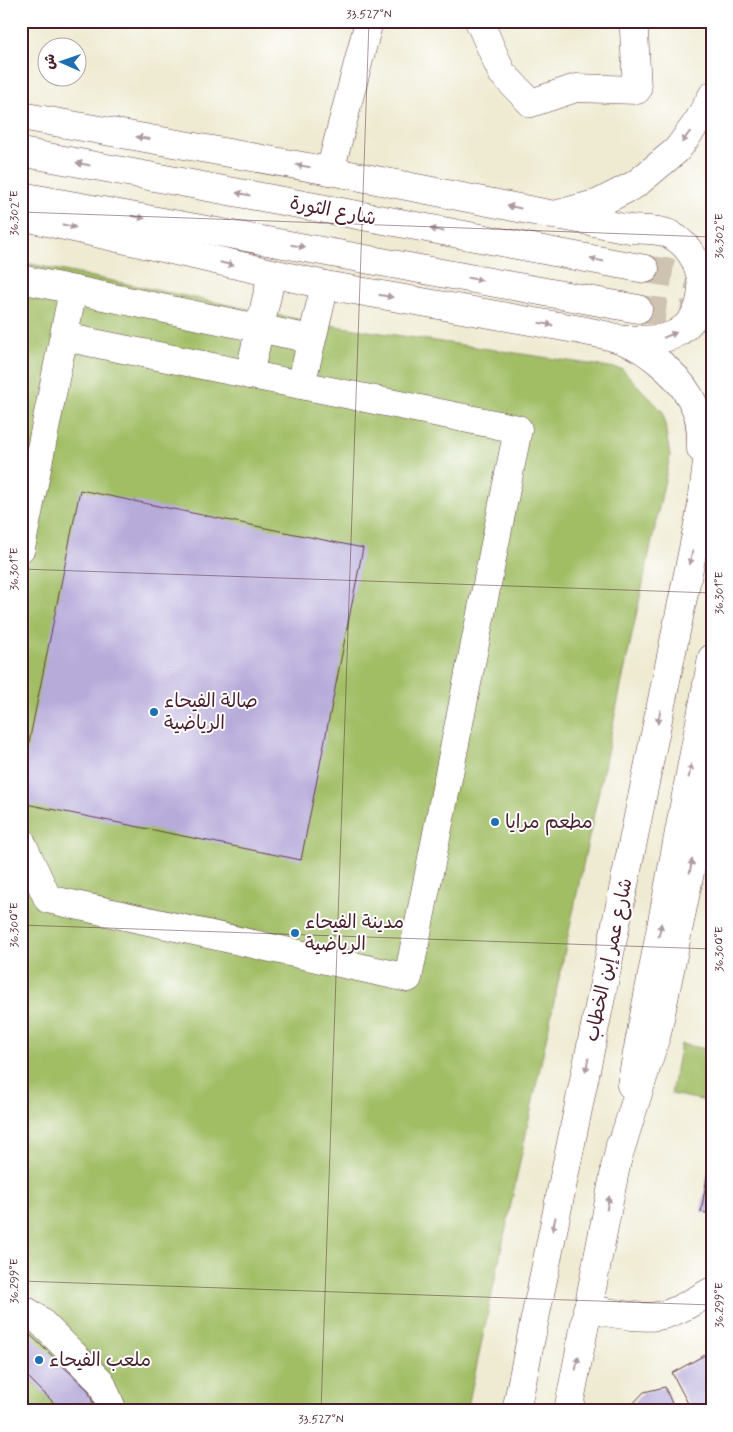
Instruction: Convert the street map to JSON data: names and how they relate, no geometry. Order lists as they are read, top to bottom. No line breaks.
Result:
{"streets":{"main road":["شارع الثورة","شارع عمر إبن الخطاب"]},"places":["صالة الفيحاء الرياضية","مطعم مرايا","مدينة الفيحاء الرياضية","ملعب الفيحاء"],"north":"left","coordinates":["33.527°N","36.302°E","36.301°E","36.300°E","36.299°E"]}
